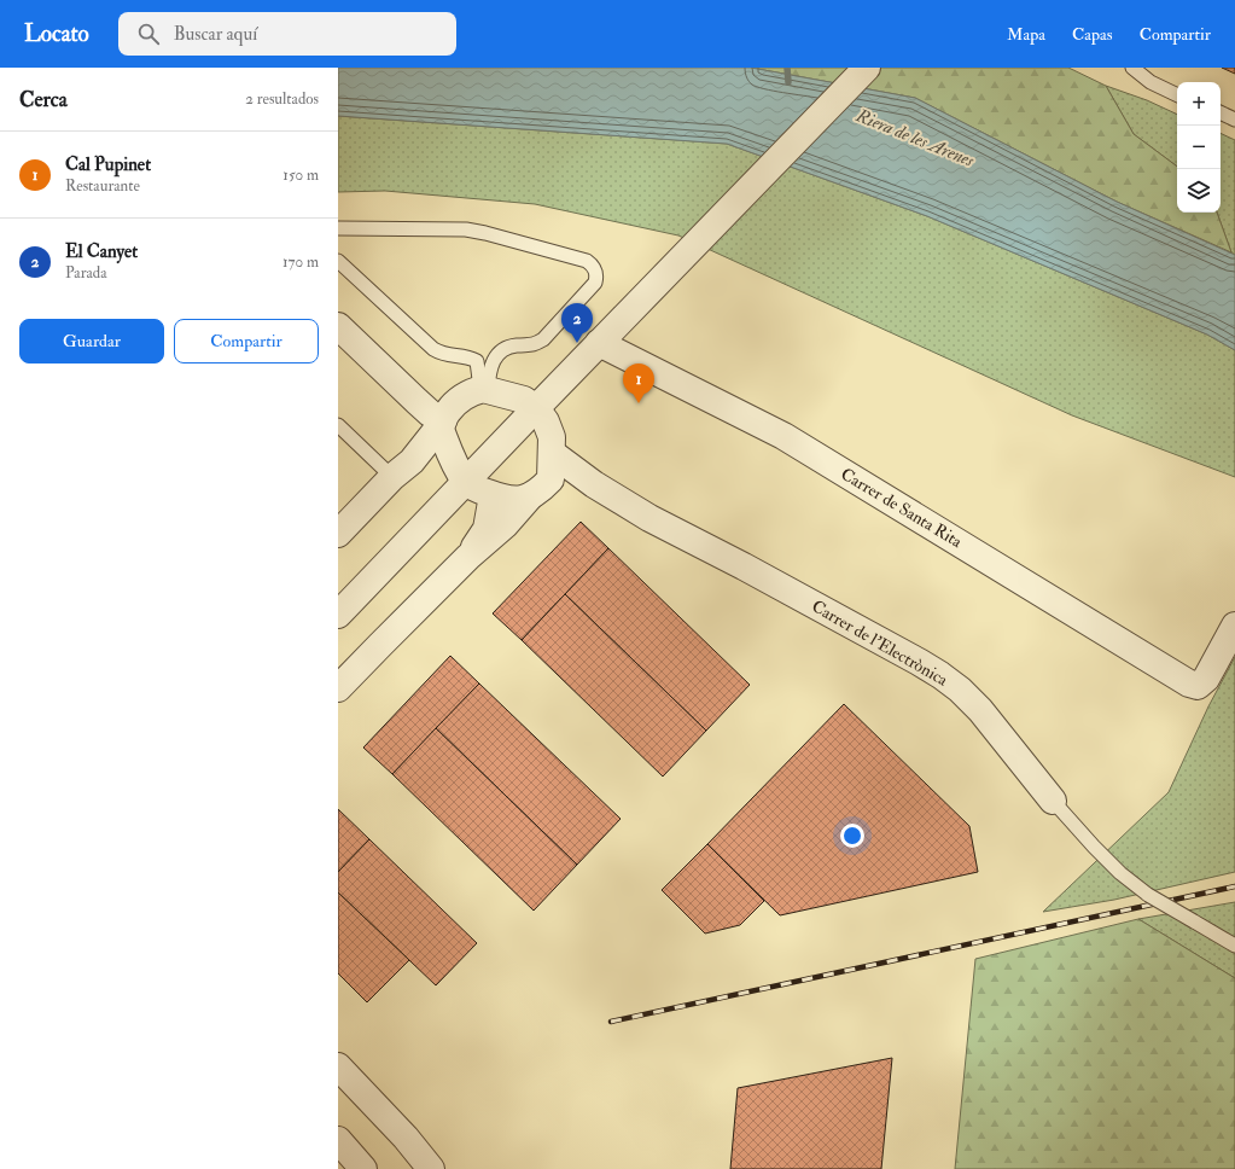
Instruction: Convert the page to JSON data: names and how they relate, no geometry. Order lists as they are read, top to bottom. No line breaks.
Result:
{"streets":{"street":["Carrer de Santa Rita","Carrer de l'Electrònica"]},"water":["Riera de les Arenes"],"page":{"header":"Locato","search":"Buscar aquí","nav":["Mapa","Capas","Compartir"],"heading":["Cerca","2 resultados"],"map_buttons":["+","−"],"list":[{"mark":"1","name":"Cal Pupinet","note":"Restaurante","value":"150 m"},{"mark":"2","name":"El Canyet","note":"Parada","value":"170 m"}],"pins":["2","1"],"buttons":["Guardar","Compartir"]}}
